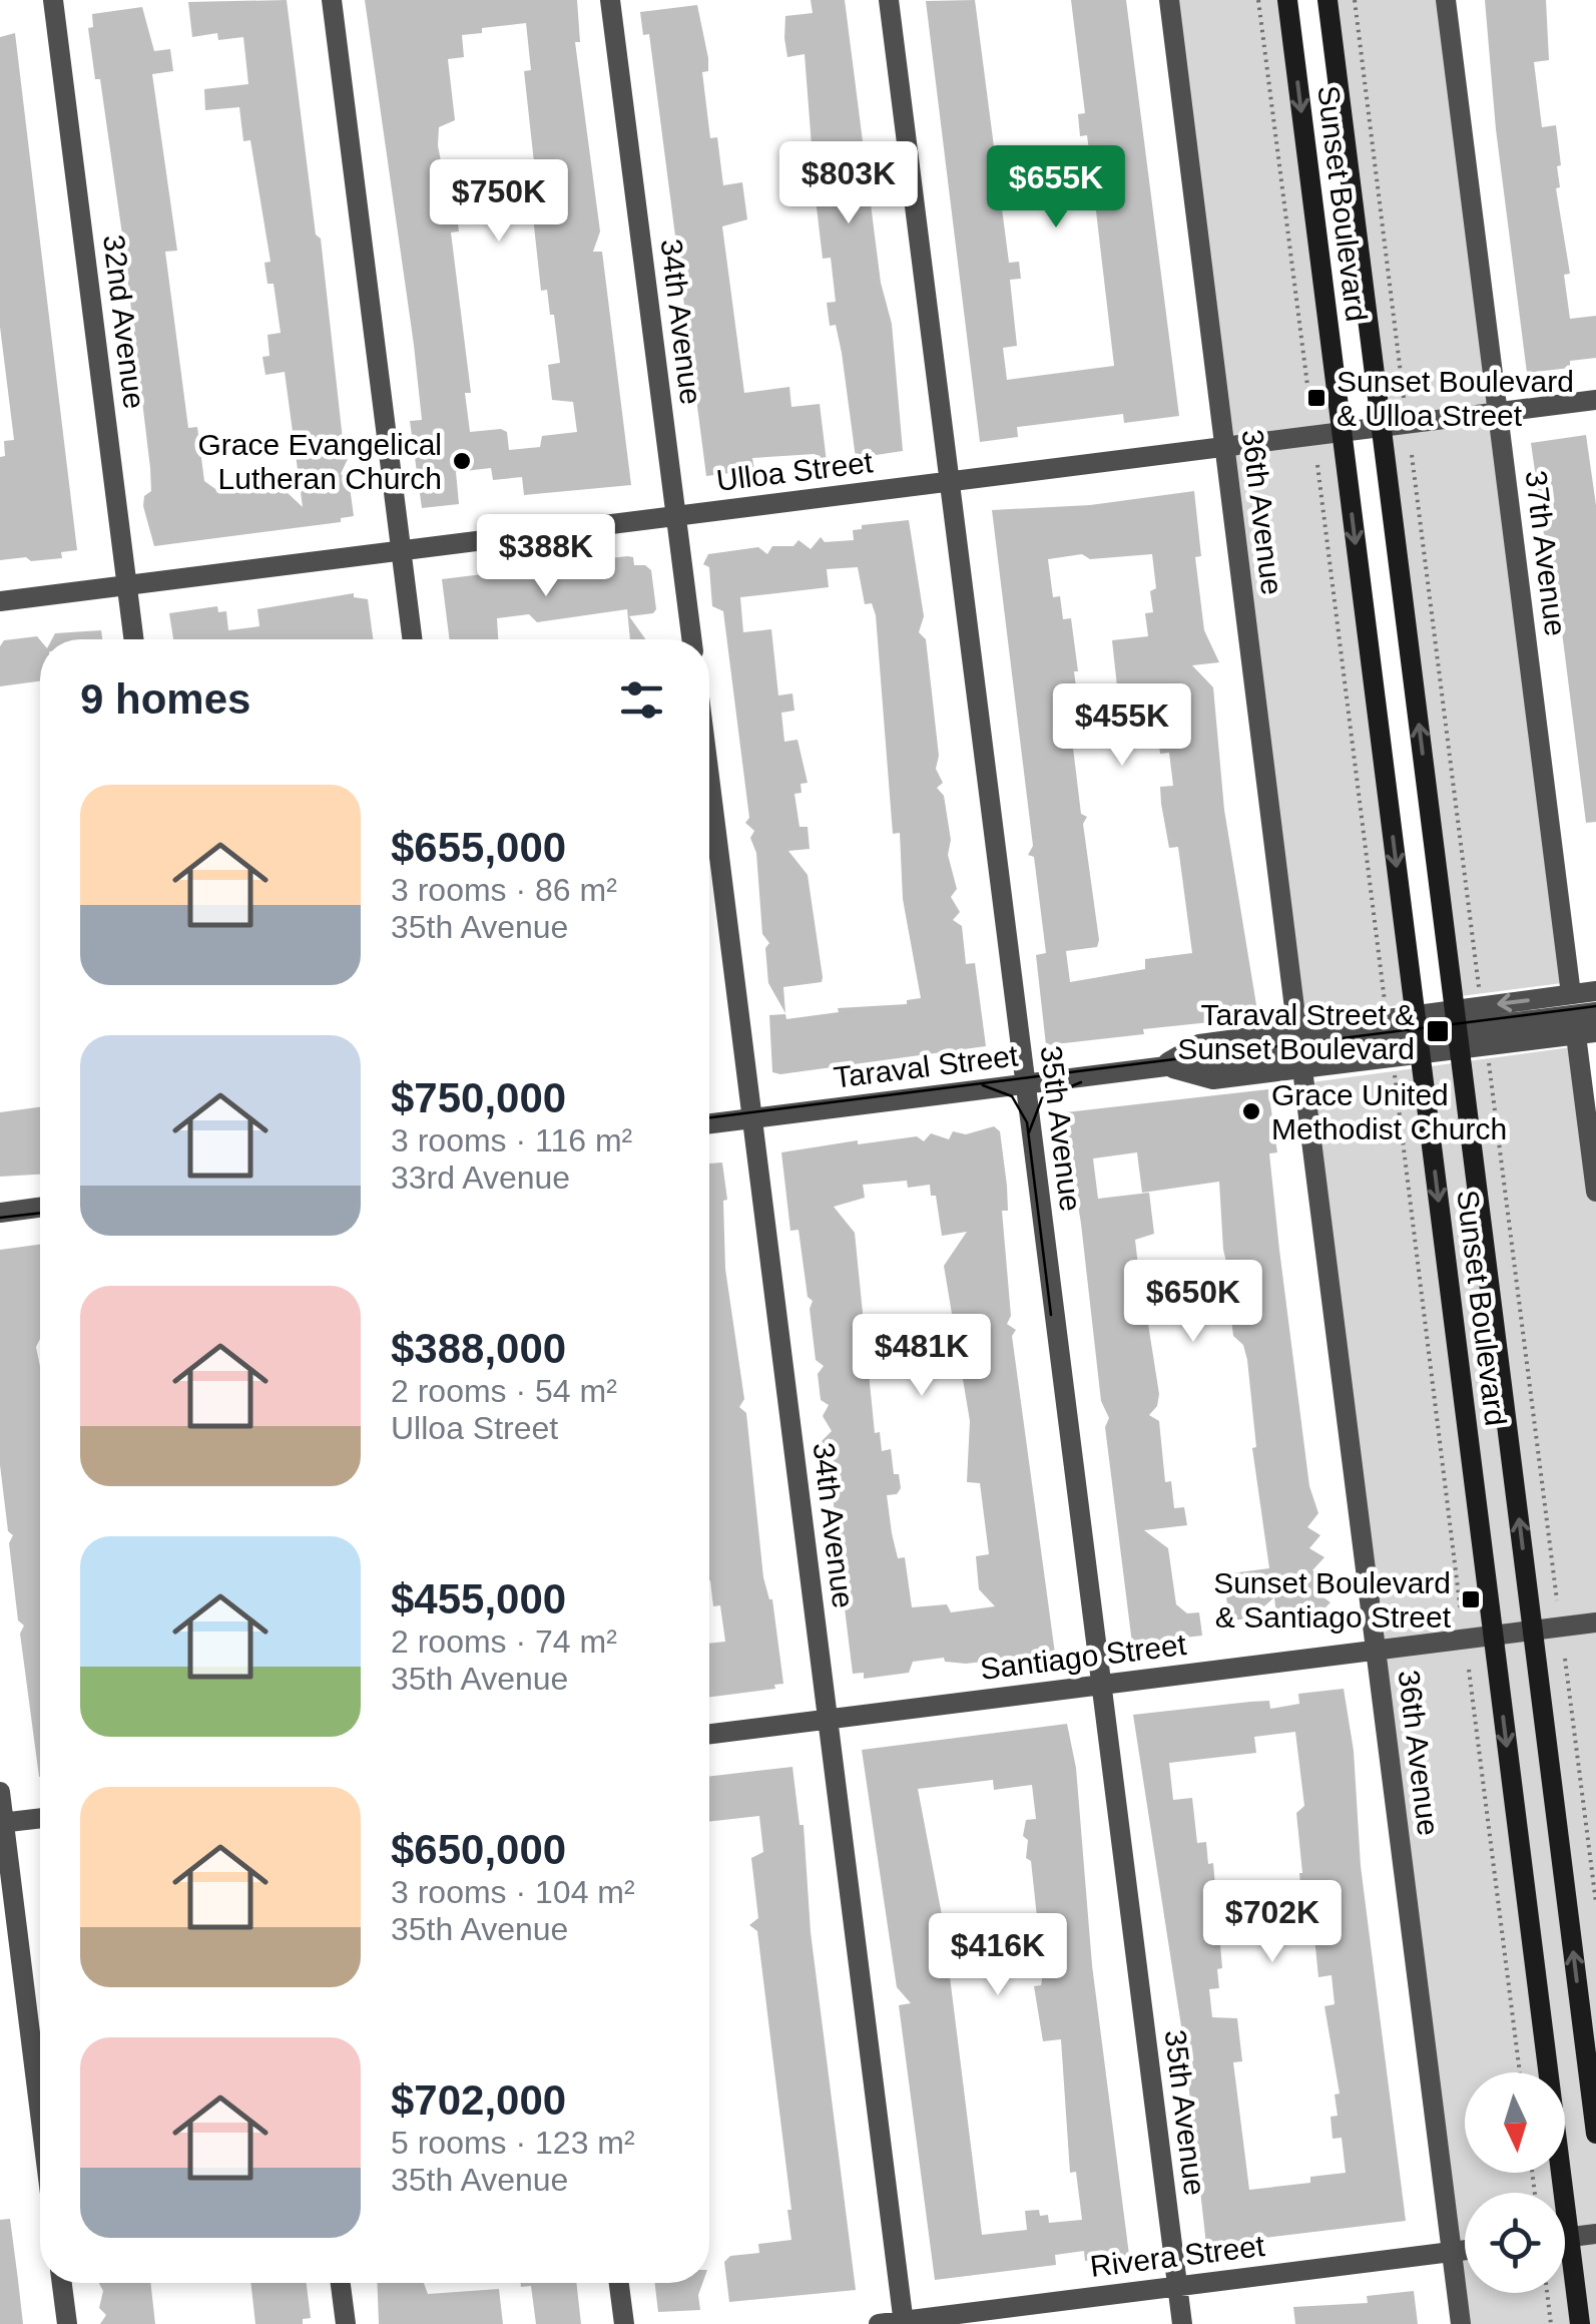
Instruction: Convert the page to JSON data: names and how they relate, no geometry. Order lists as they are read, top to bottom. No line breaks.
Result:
{"streets":{"main road":["Sunset Boulevard"],"street":["32nd Avenue","34th Avenue","Ulloa Street","36th Avenue","37th Avenue","Taraval Street","35th Avenue","Santiago Street","Rivera Street"]},"crossings":[["Sunset Boulevard","Ulloa Street"],["Sunset Boulevard","Taraval Street"],["Sunset Boulevard","Santiago Street"],["32nd Avenue","Ulloa Street"],["34th Avenue","Ulloa Street"],["34th Avenue","Taraval Street"],["34th Avenue","Santiago Street"],["34th Avenue","Rivera Street"],["Ulloa Street","36th Avenue"],["Ulloa Street","37th Avenue"],["Ulloa Street","35th Avenue"],["36th Avenue","Taraval Street"],["36th Avenue","Santiago Street"],["36th Avenue","Rivera Street"],["37th Avenue","Taraval Street"],["Taraval Street","35th Avenue"],["35th Avenue","Santiago Street"],["35th Avenue","Rivera Street"]],"places":{"transit":["Sunset Boulevard & Ulloa Street","Taraval Street & Sunset Boulevard","Sunset Boulevard & Santiago Street"],"other":["Grace Evangelical Lutheran Church","Grace United Methodist Church"]},"north":"bottom","page":{"price":["$803K","$655K","$750K","$388K","$455K","$650K","$481K","$702K","$416K"],"heading":"9 homes","list":[{"name":"$655,000","note":"3 rooms · 86 m² · 35th Avenue"},{"name":"$750,000","note":"3 rooms · 116 m² · 33rd Avenue"},{"name":"$388,000","note":"2 rooms · 54 m² · Ulloa Street"},{"name":"$455,000","note":"2 rooms · 74 m² · 35th Avenue"},{"name":"$650,000","note":"3 rooms · 104 m² · 35th Avenue"},{"name":"$702,000","note":"5 rooms · 123 m² · 35th Avenue"}]}}
